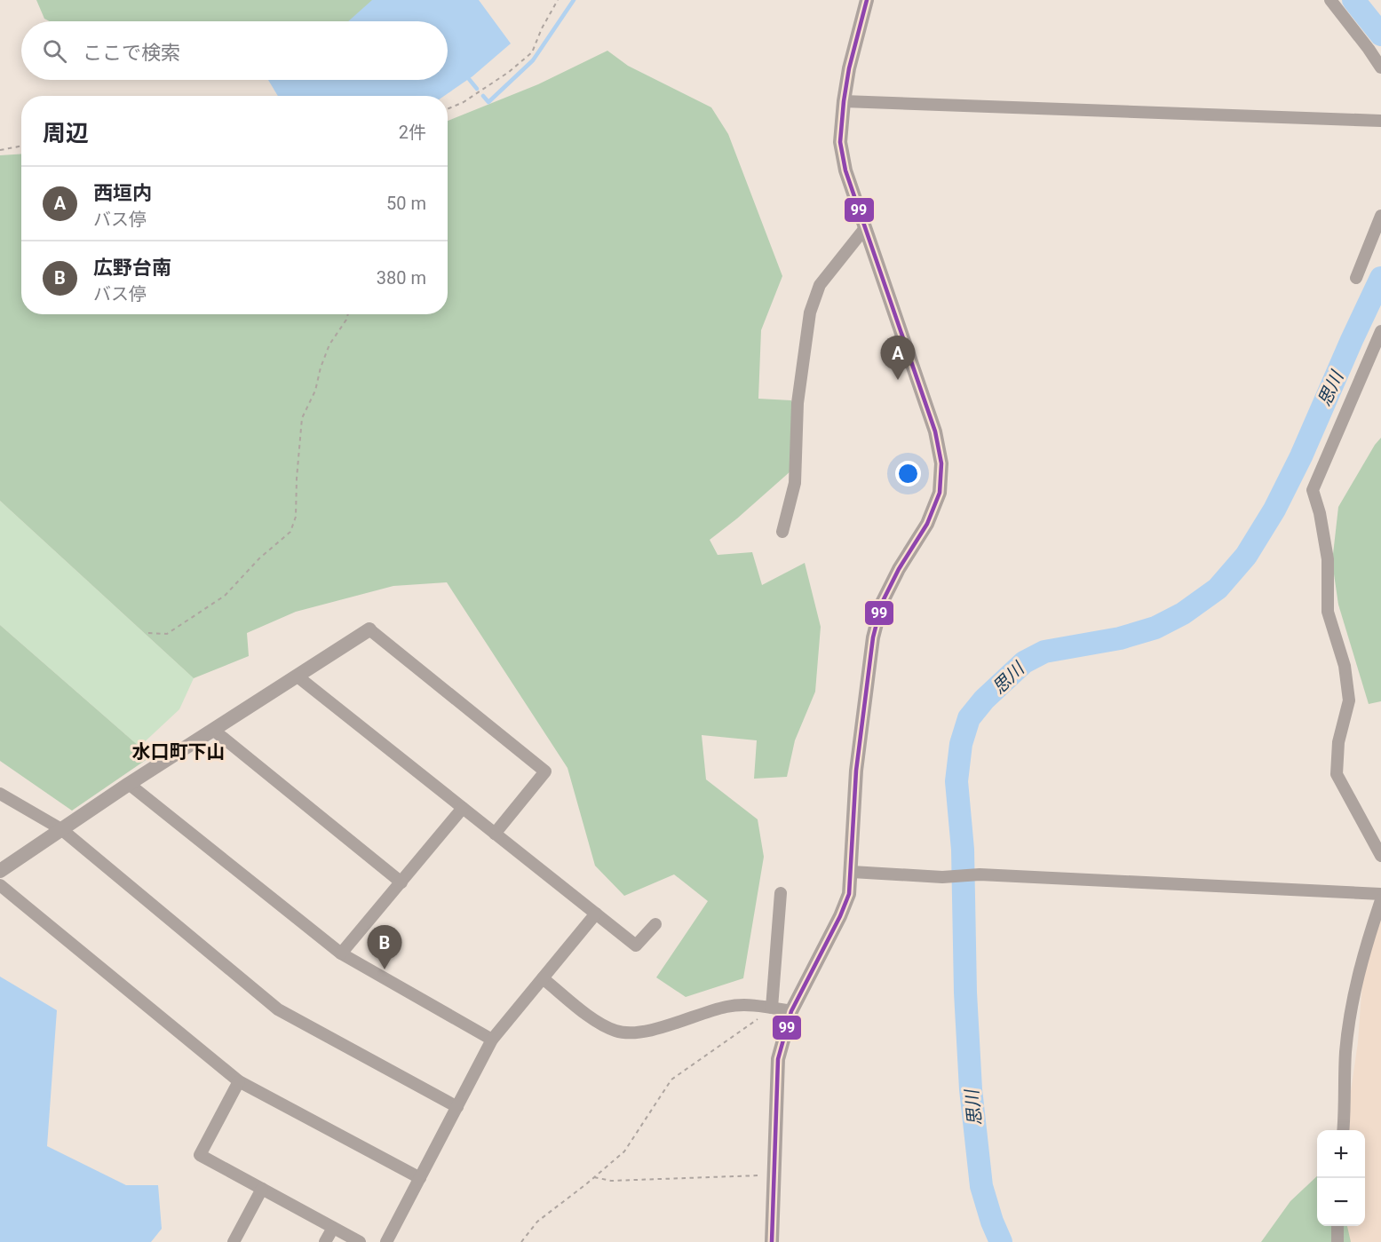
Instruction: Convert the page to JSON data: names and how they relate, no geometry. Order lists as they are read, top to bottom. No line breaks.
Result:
{"districts":["水口町下山"],"water":["思川"],"lines":["transit line 99"],"page":{"search":"ここで検索","heading":["周辺","2件"],"list":[{"mark":"A","name":"西垣内","note":"バス停","value":"50 m"},{"mark":"B","name":"広野台南","note":"バス停","value":"380 m"}],"pins":["A","B"],"map_buttons":["+","−"]}}
